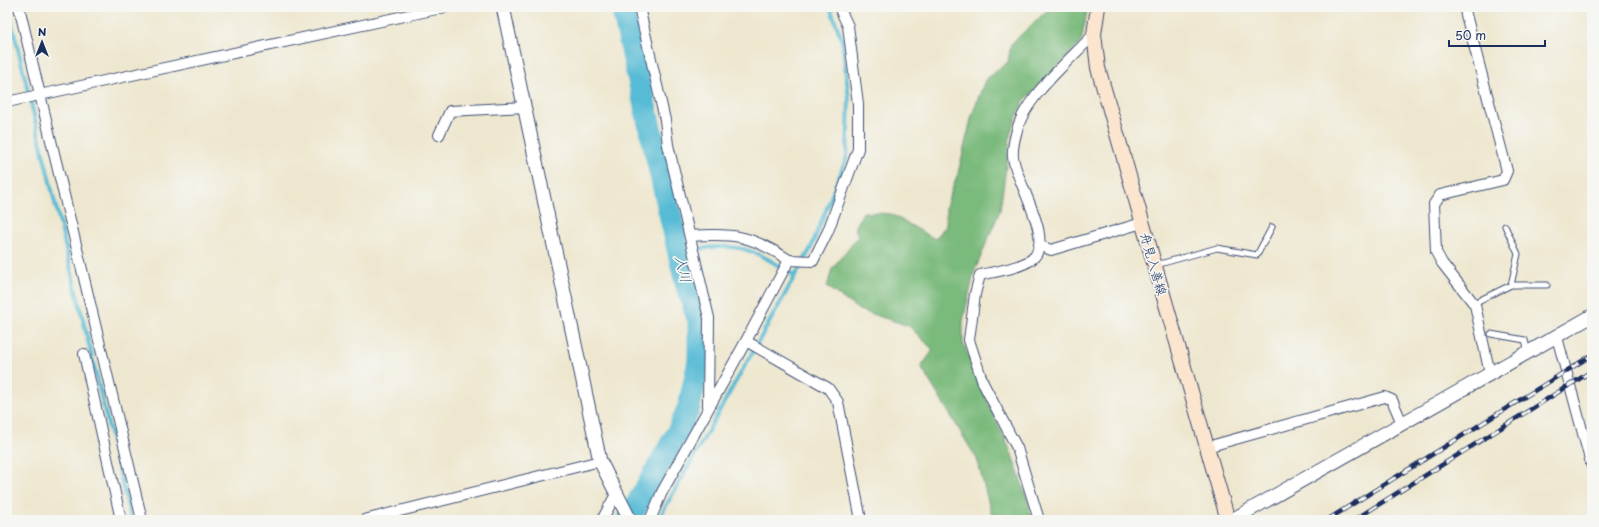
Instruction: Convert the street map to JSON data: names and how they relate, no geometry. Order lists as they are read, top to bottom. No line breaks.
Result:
{"streets":{"main road":["舟見入善線"]},"water":["入川"],"scale_bar":"50 m","north":"top"}
